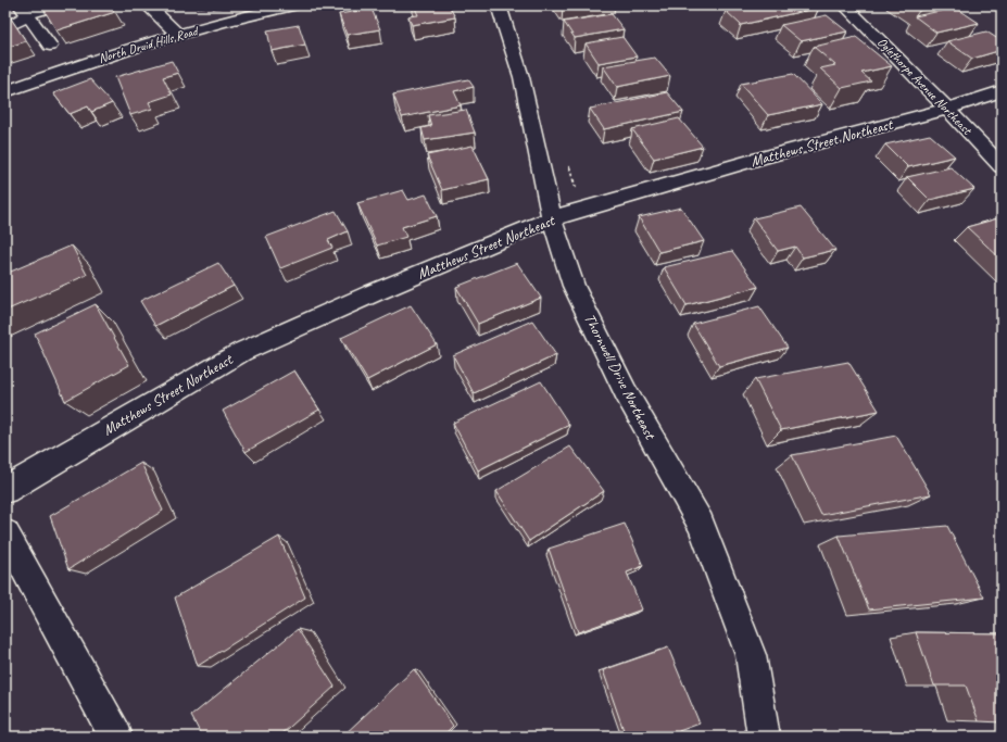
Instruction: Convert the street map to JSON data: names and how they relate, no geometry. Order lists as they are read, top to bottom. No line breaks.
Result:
{"streets":{"street":["North Druid Hills Road","Oglethorpe Avenue Northeast","Matthews Street Northeast","Thornwell Drive Northeast"]},"crossings":[["Oglethorpe Avenue Northeast","Matthews Street Northeast"],["Matthews Street Northeast","Thornwell Drive Northeast"]]}
